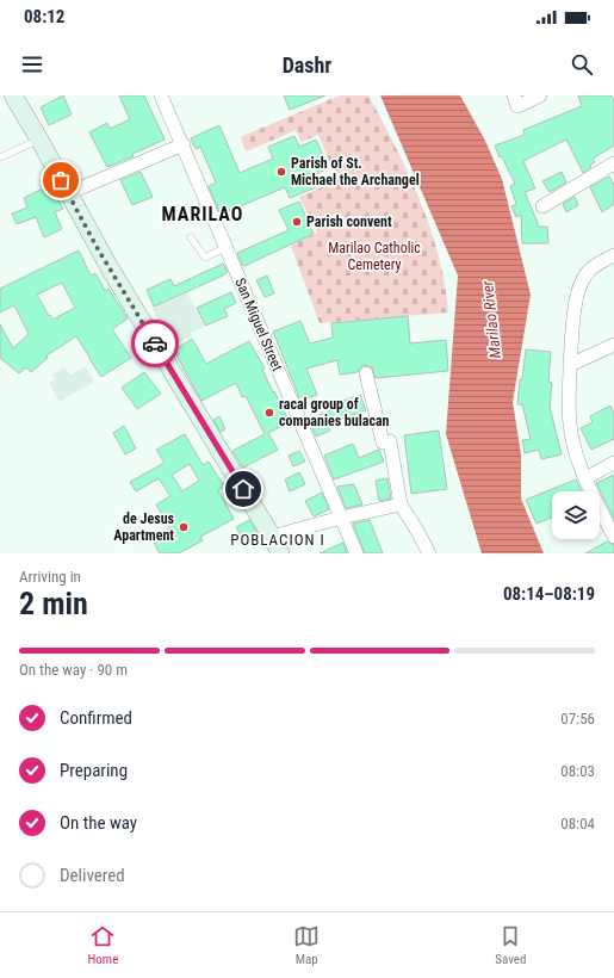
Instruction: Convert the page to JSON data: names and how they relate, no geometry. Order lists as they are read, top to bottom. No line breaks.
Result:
{"streets":{"street":["San Miguel Street"]},"districts":["MARILAO","POBLACION I"],"water":["Marilao River"],"parks":["Marilao Catholic Cemetery"],"places":["Parish of St. Michael the Archangel","Parish convent","racal group of companies bulacan","de Jesus Apartment"],"page":{"status":"08:12","header":"Dashr","heading":["2 min","Arriving in","08:14–08:19"],"bar":"On the way · 90 m","list":[["Confirmed","07:56"],["Preparing","08:03"],["On the way","08:04"],"Delivered"],"tabs":["Home","Map","Saved"]}}
